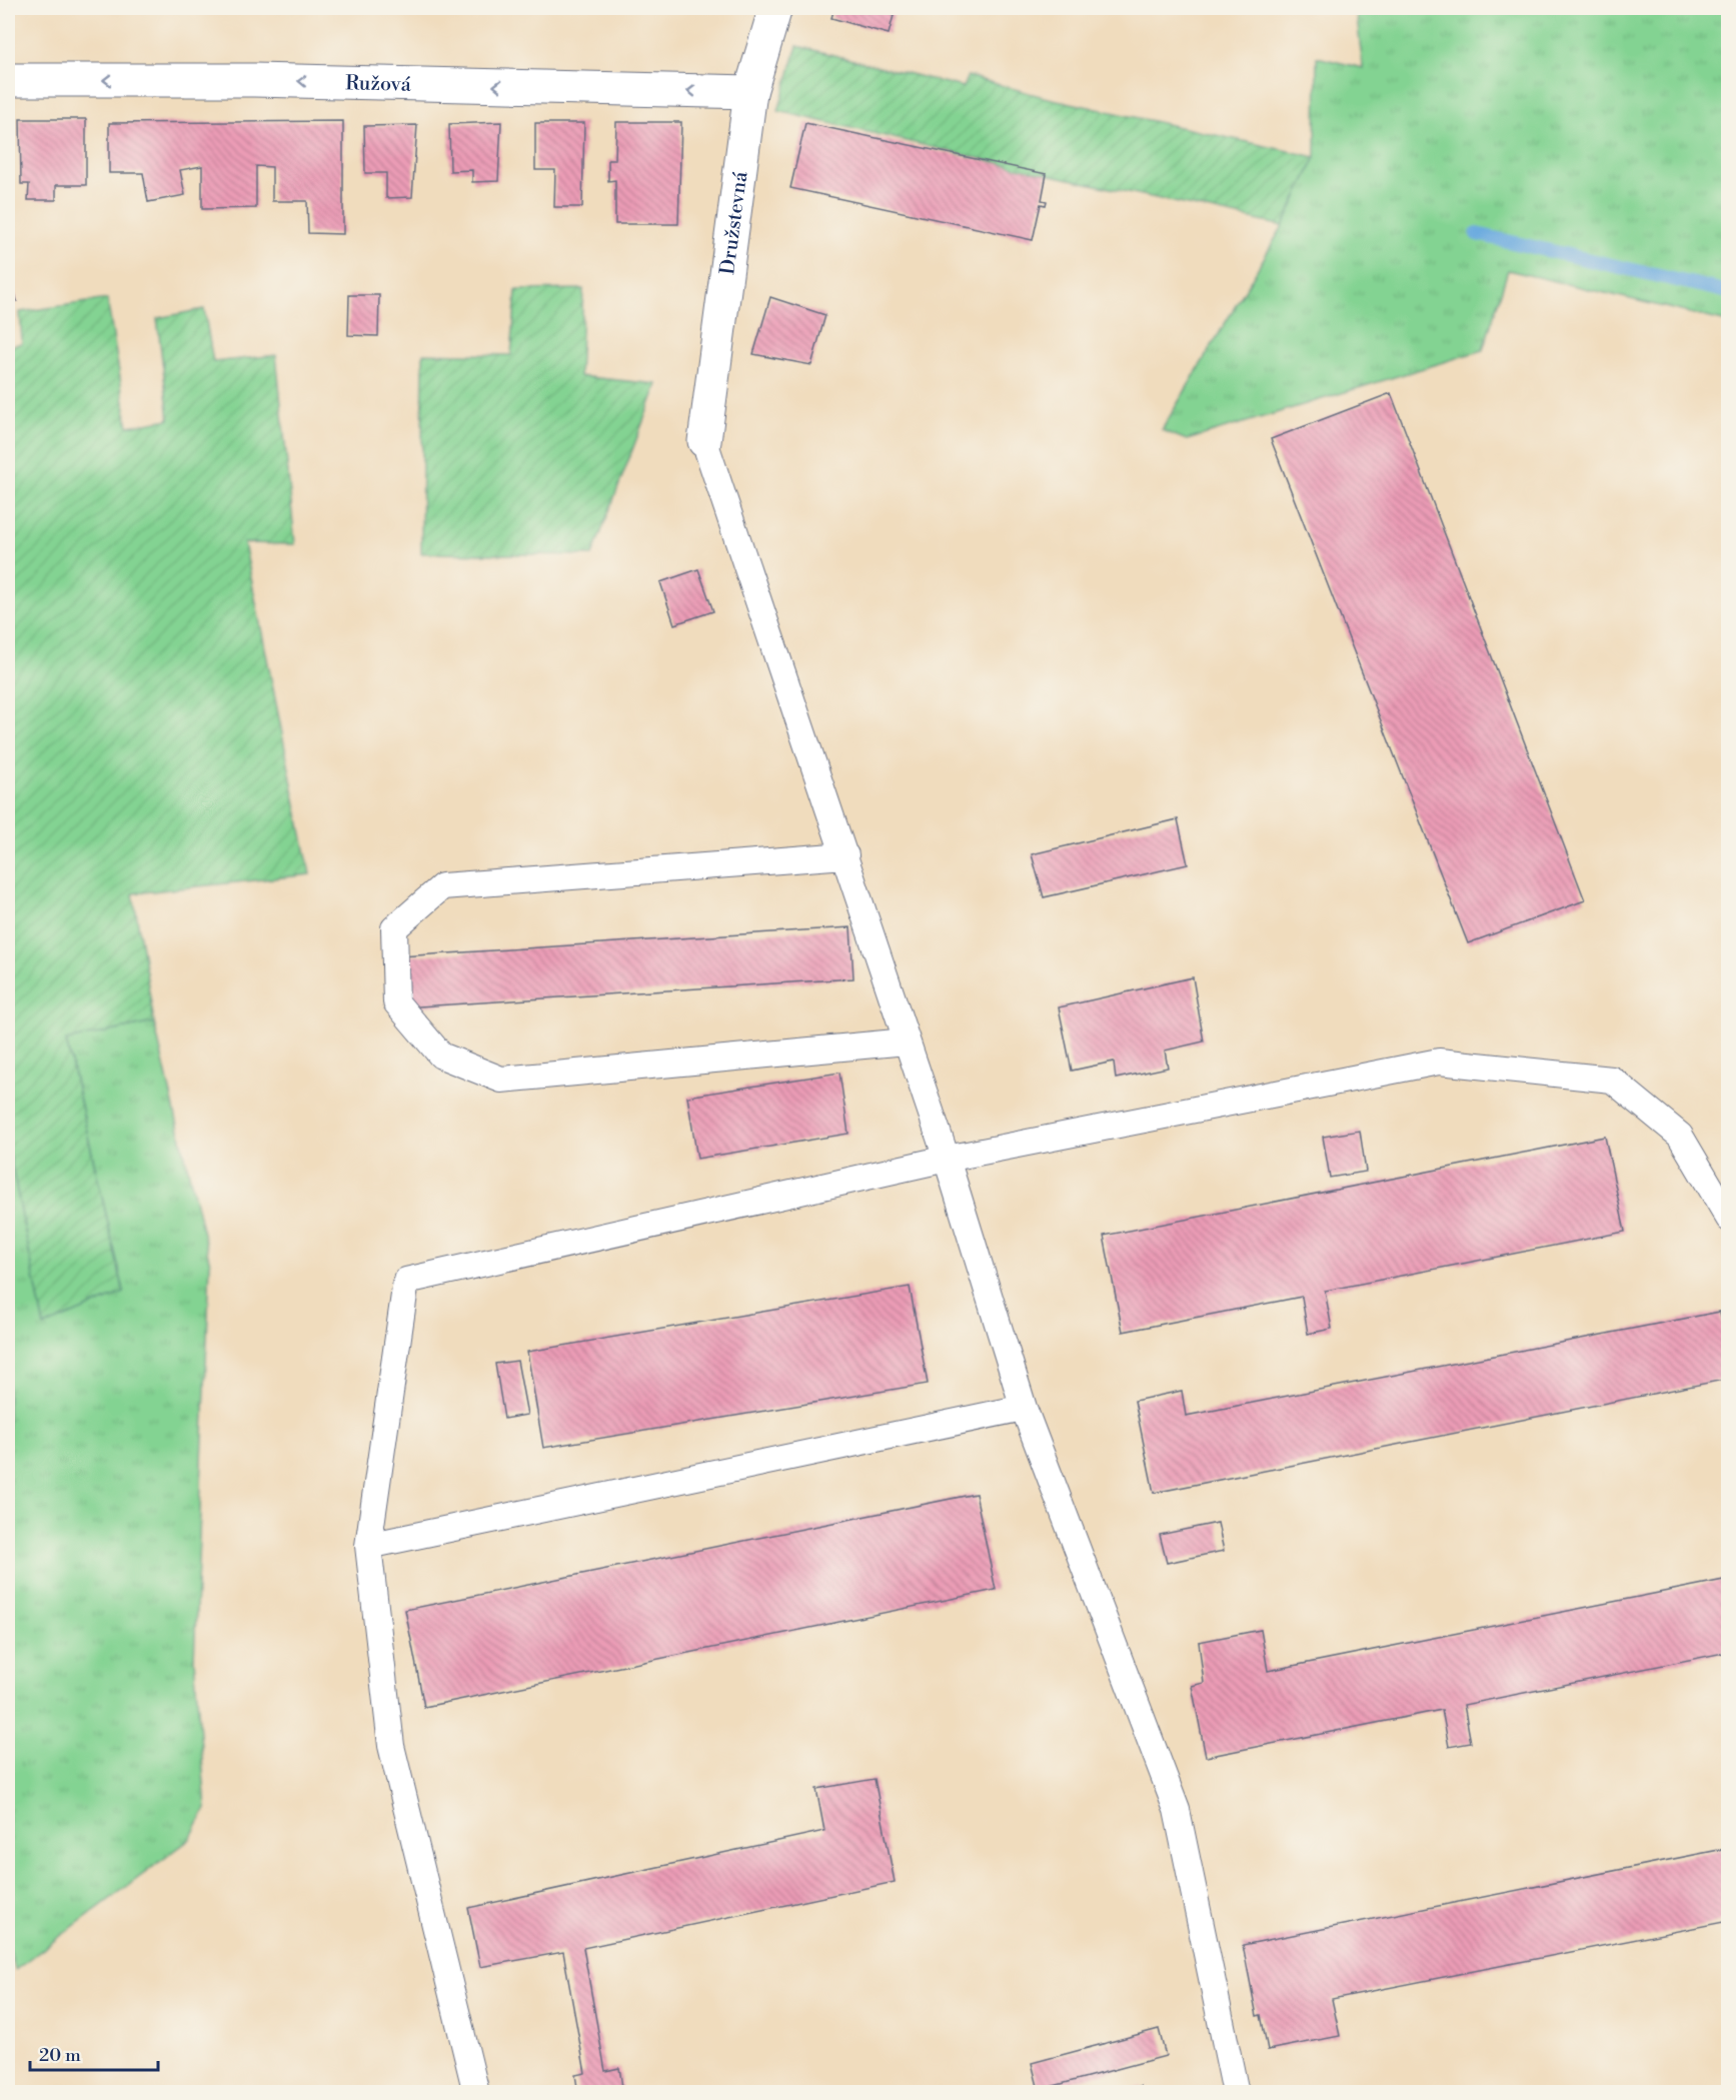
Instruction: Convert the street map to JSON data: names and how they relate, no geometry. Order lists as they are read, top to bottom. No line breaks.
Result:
{"streets":{"street":["Ružová","Družstevná"]},"crossings":[["Ružová","Družstevná"]],"one_way":["Ružová"],"scale_bar":"20 m"}
